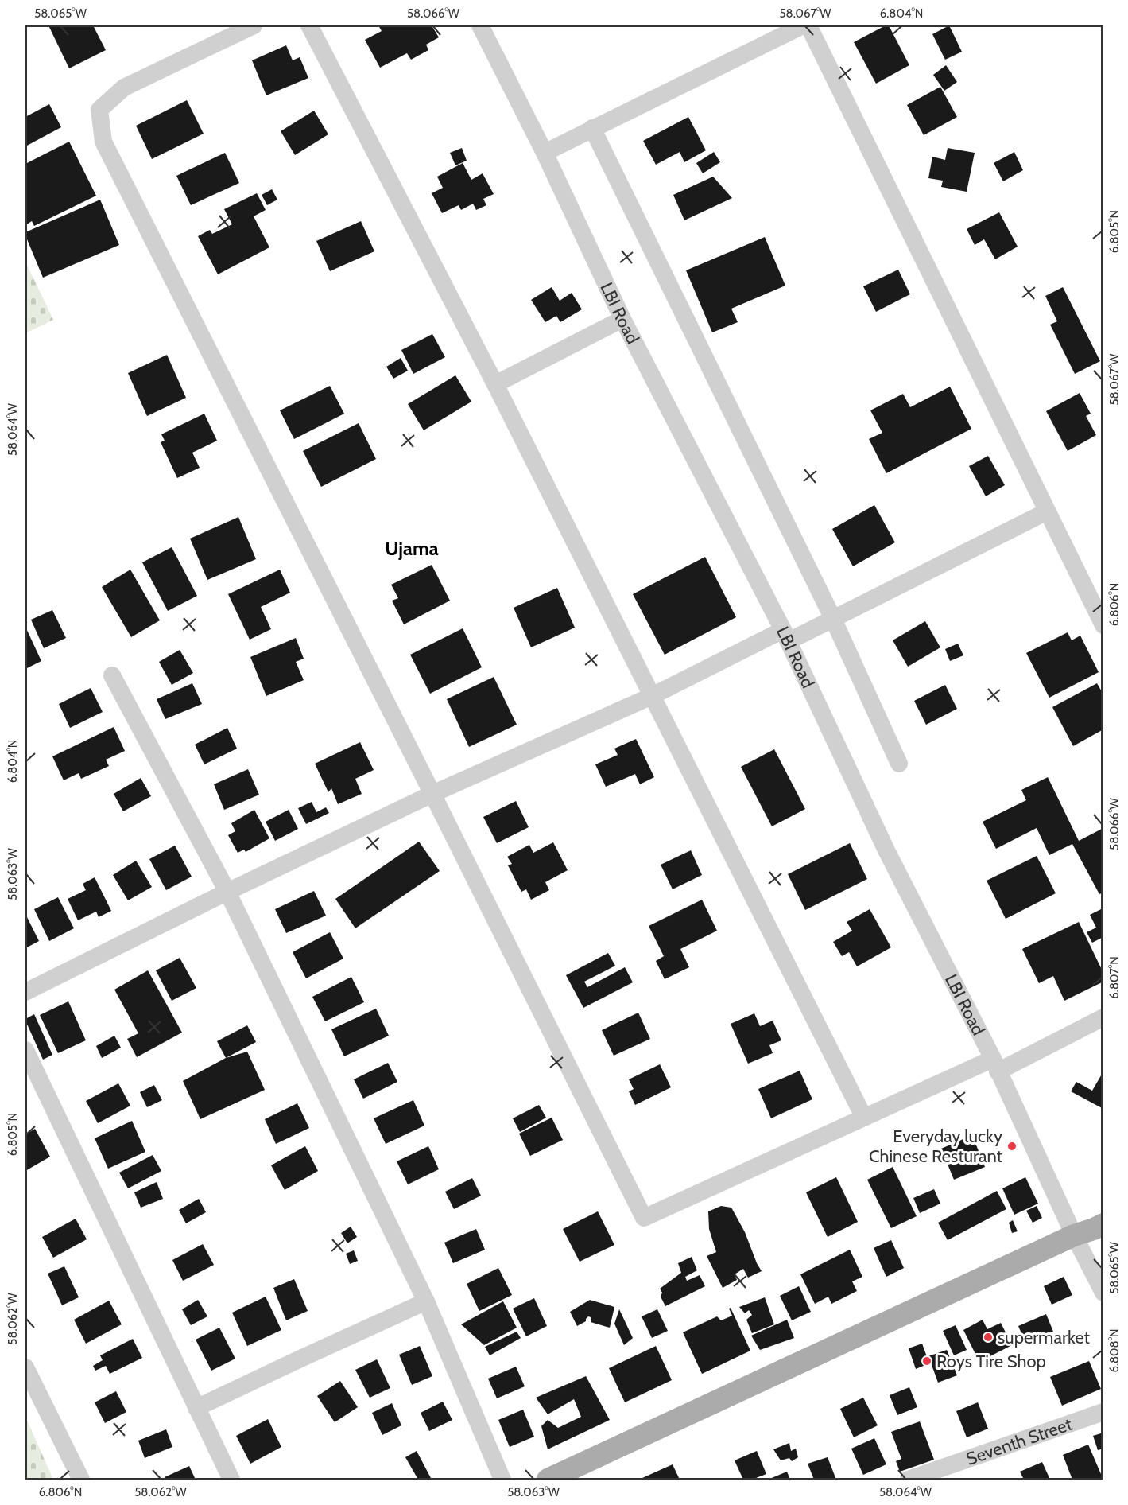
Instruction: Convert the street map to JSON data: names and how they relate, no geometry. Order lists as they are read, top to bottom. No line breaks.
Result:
{"streets":{"street":["LBI Road","Seventh Street"]},"districts":["Ujama"],"places":["Everyday lucky Chinese Resturant","supermarket","Roys Tire Shop"],"coordinates":["58.065°W","58.066°W","58.067°W","6.804°N","6.805°N","58.064°W","6.806°N","58.063°W","6.807°N","58.062°W","6.808°N"]}
